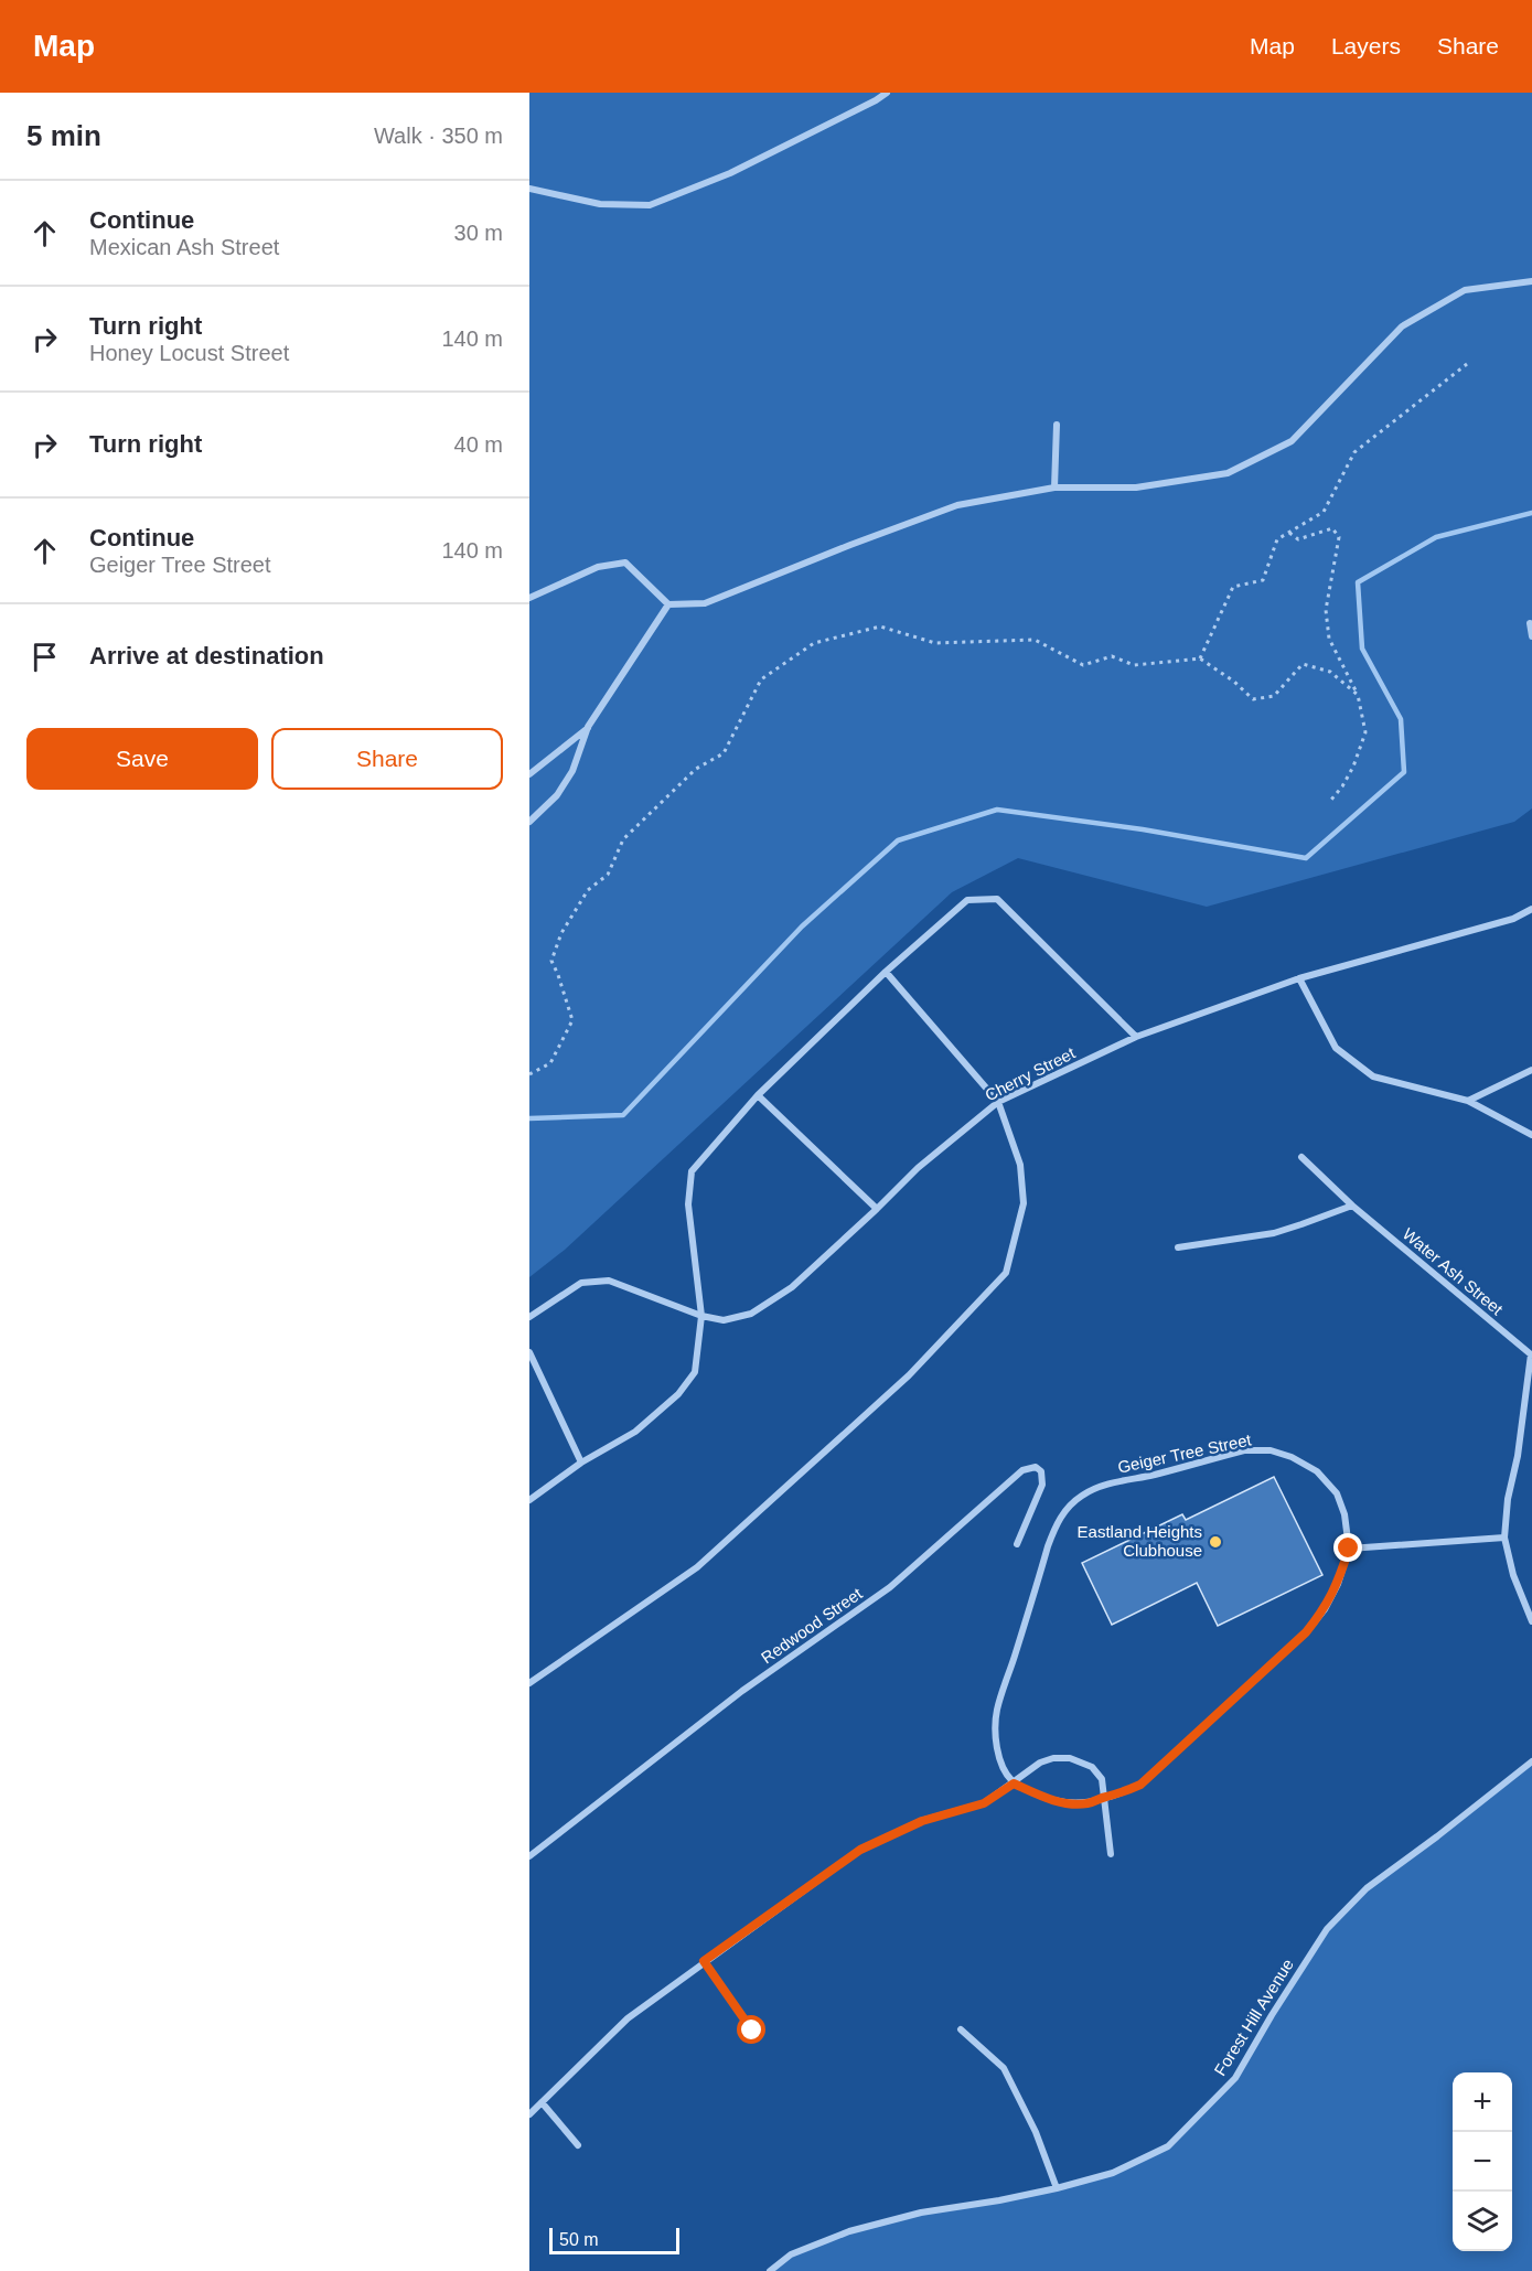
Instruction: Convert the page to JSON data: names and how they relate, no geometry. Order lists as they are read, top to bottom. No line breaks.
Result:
{"streets":{"street":["Cherry Street","Water Ash Street","Geiger Tree Street","Redwood Street","Forest Hill Avenue"]},"places":["Eastland Heights Clubhouse"],"scale_bar":"50 m","page":{"header":"Map","nav":["Map","Layers","Share"],"heading":["5 min","Walk · 350 m"],"list":[["Continue","Mexican Ash Street","30 m"],["Turn right","Honey Locust Street","140 m"],["Turn right","40 m"],["Continue","Geiger Tree Street","140 m"],"Arrive at destination"],"buttons":["Save","Share"],"map_buttons":["+","−"],"scale":"50 m"}}
